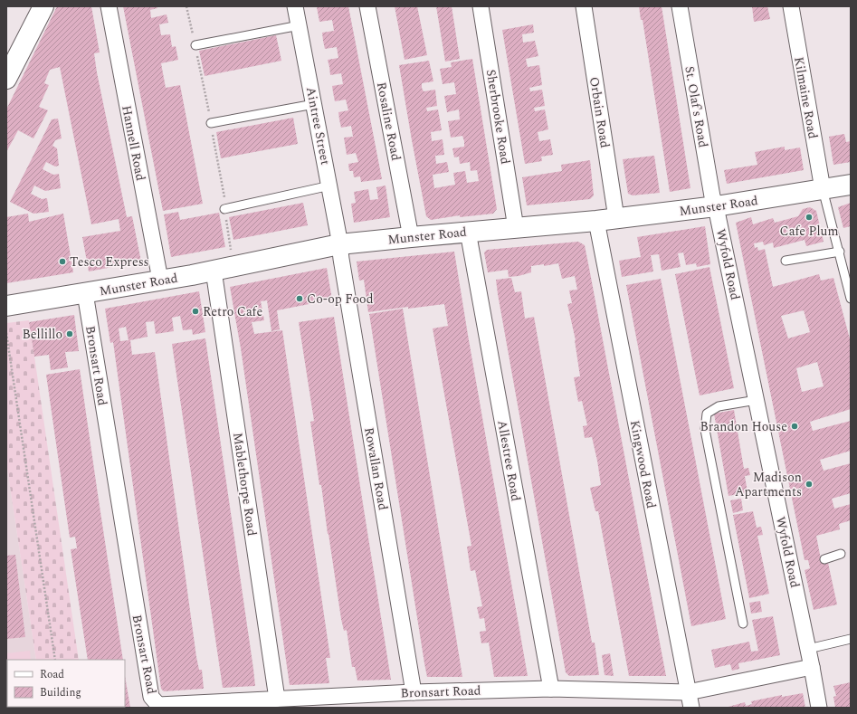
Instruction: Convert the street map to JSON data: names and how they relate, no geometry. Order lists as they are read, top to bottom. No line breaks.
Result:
{"streets":{"street":["Kilmaine Road","St. Olaf's Road","Orbain Road","Sherbrooke Road","Rosaline Road","Aintree Street","Hannell Road","Munster Road","Wyfold Road","Bronsart Road","Allestree Road","Kingwood Road","Rowallan Road","Mablethorpe Road"]},"crossings":[["Kilmaine Road","Munster Road"],["St. Olaf's Road","Munster Road"],["St. Olaf's Road","Wyfold Road"],["Orbain Road","Munster Road"],["Sherbrooke Road","Munster Road"],["Rosaline Road","Munster Road"],["Aintree Street","Munster Road"],["Aintree Street","Rowallan Road"],["Hannell Road","Munster Road"],["Munster Road","Wyfold Road"],["Munster Road","Bronsart Road"],["Munster Road","Allestree Road"],["Munster Road","Kingwood Road"],["Munster Road","Rowallan Road"],["Munster Road","Mablethorpe Road"],["Bronsart Road","Allestree Road"],["Bronsart Road","Kingwood Road"],["Bronsart Road","Rowallan Road"],["Bronsart Road","Mablethorpe Road"]],"places":["Cafe Plum","Tesco Express","Co-op Food","Retro Cafe","Bellillo","Brandon House","Madison Apartments"],"legend":["Road","Building"]}
